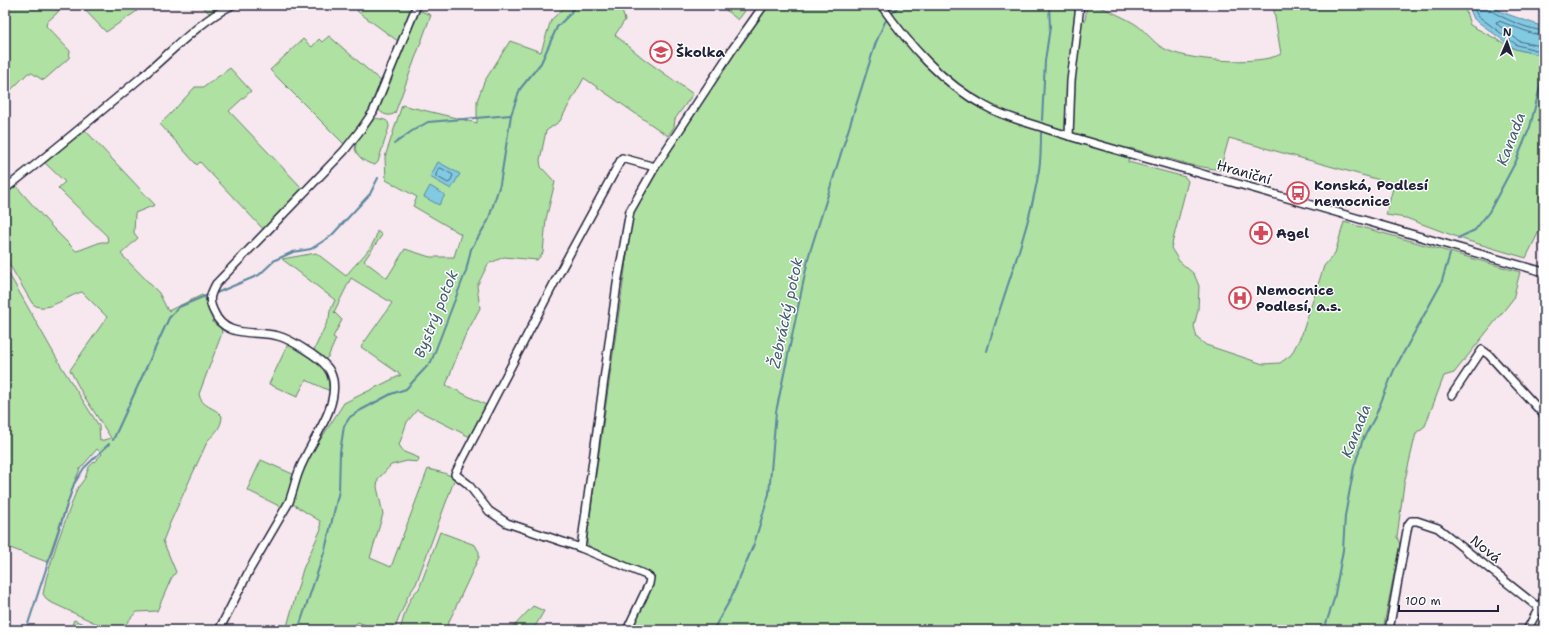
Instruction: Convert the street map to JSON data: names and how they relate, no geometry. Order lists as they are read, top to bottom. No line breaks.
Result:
{"streets":{"street":["Hraniční","Nová"]},"water":["Kanada","Žebrácký potok","Bystrý potok"],"places":{"school or university":["Školka"],"bus stop":["Konská, Podlesí nemocnice"],"pharmacy":["Agel"],"hospital":["Nemocnice Podlesí, a.s."]},"scale_bar":"100 m","north":"top"}
